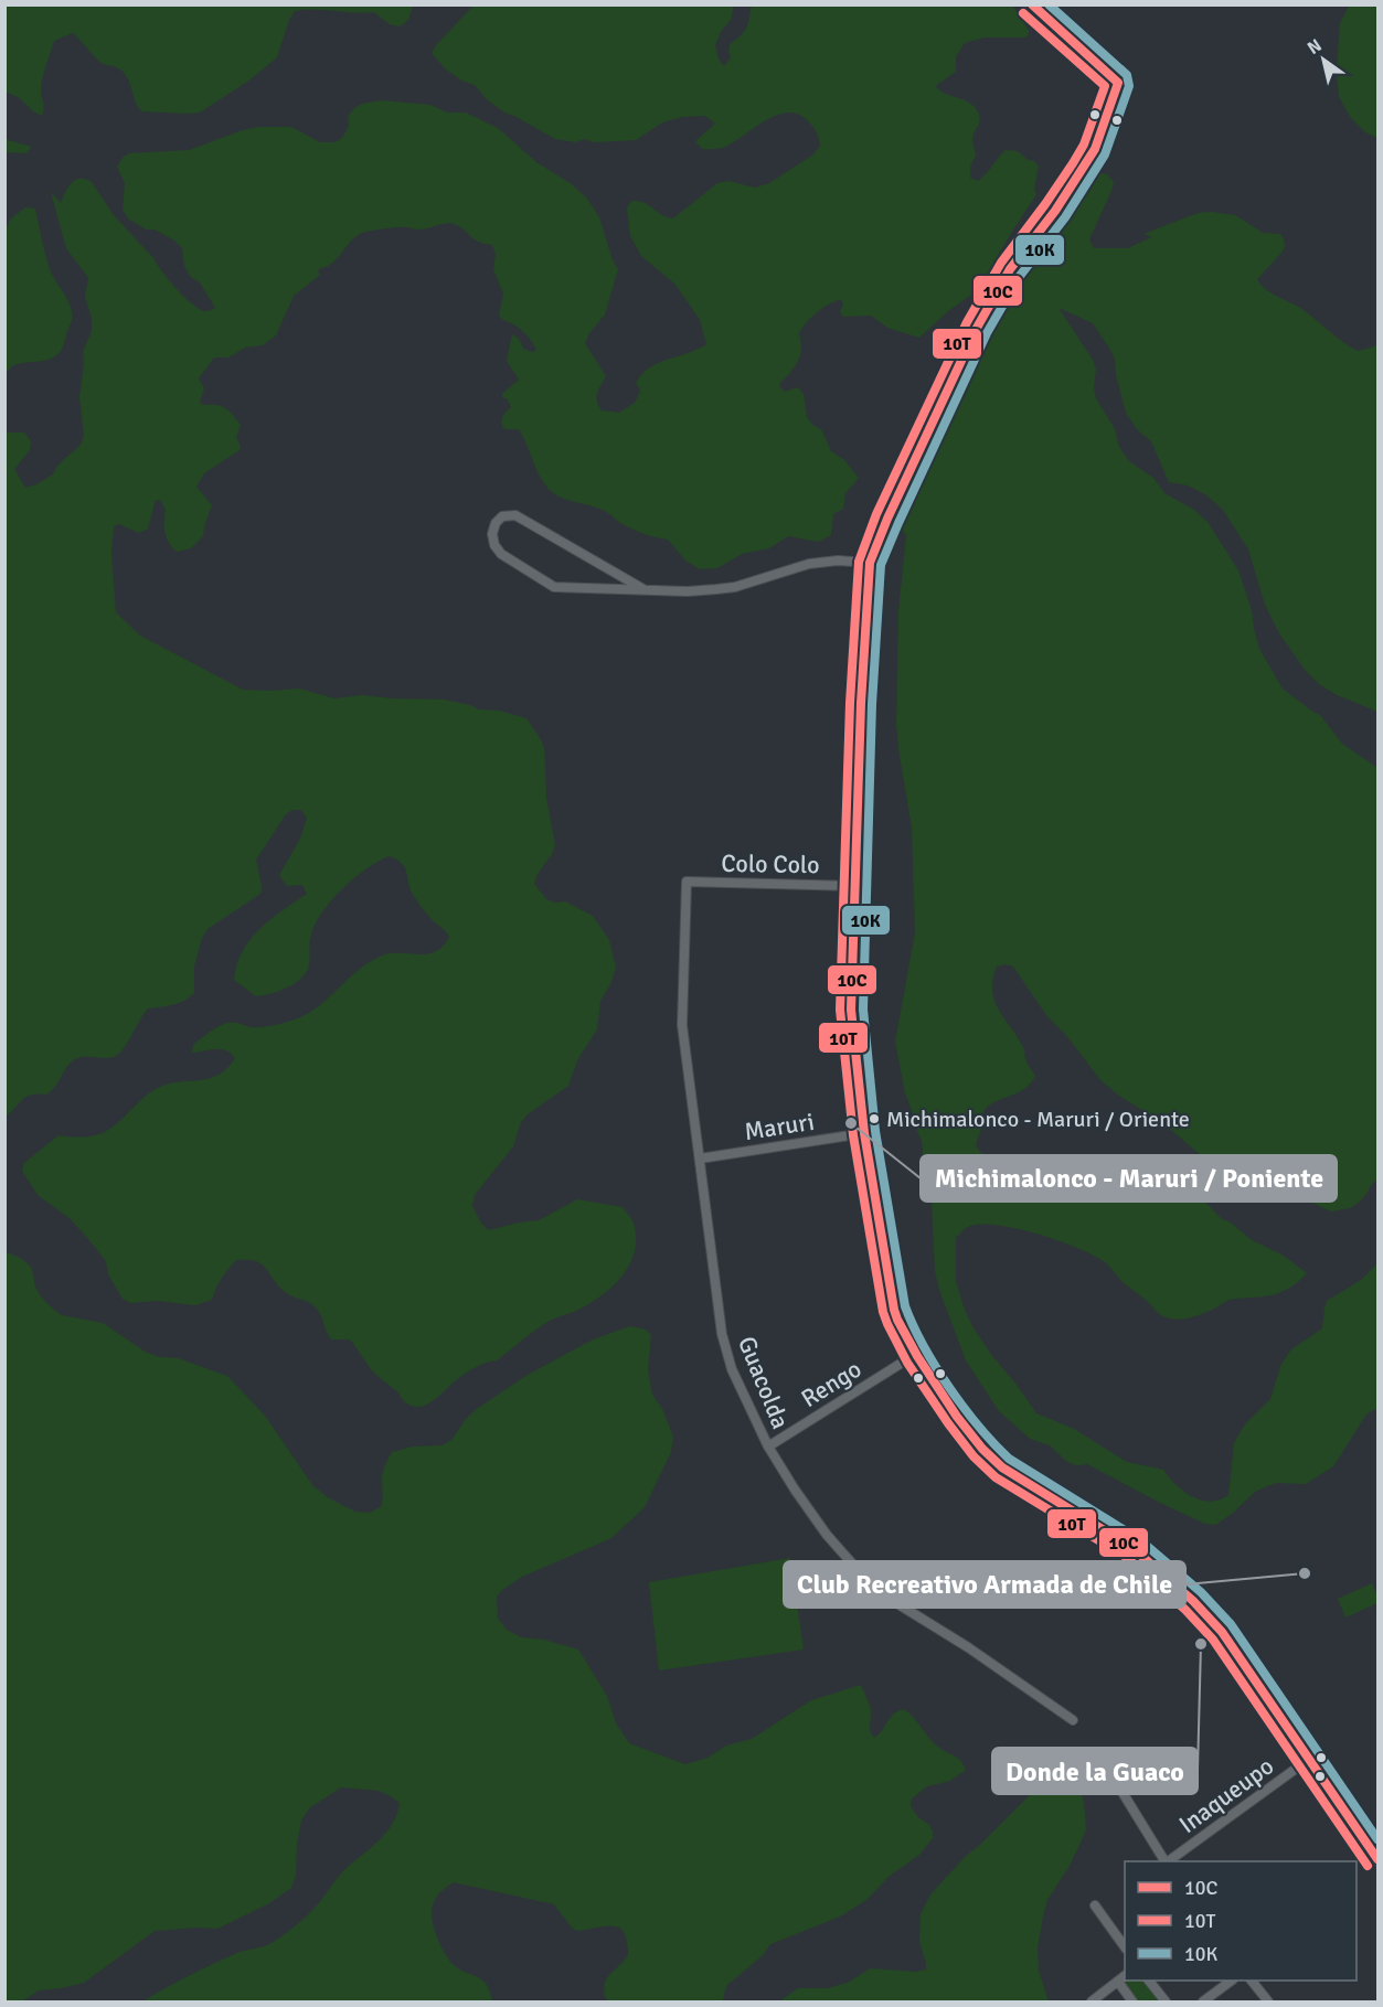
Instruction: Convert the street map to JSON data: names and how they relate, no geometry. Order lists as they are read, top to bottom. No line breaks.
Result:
{"streets":{"street":["Colo Colo","Maruri","Guacolda","Rengo","Inaqueupo"]},"crossings":[["Colo Colo","Guacolda"],["Maruri","Guacolda"],["Guacolda","Rengo"]],"places":["Michimalonco - Maruri / Oriente","Michimalonco - Maruri / Poniente","Club Recreativo Armada de Chile","Donde la Guaco"],"lines":["transit line 10C","transit line 10K","transit line 10T"],"legend":["10C","10T","10K"],"north":"top left"}
